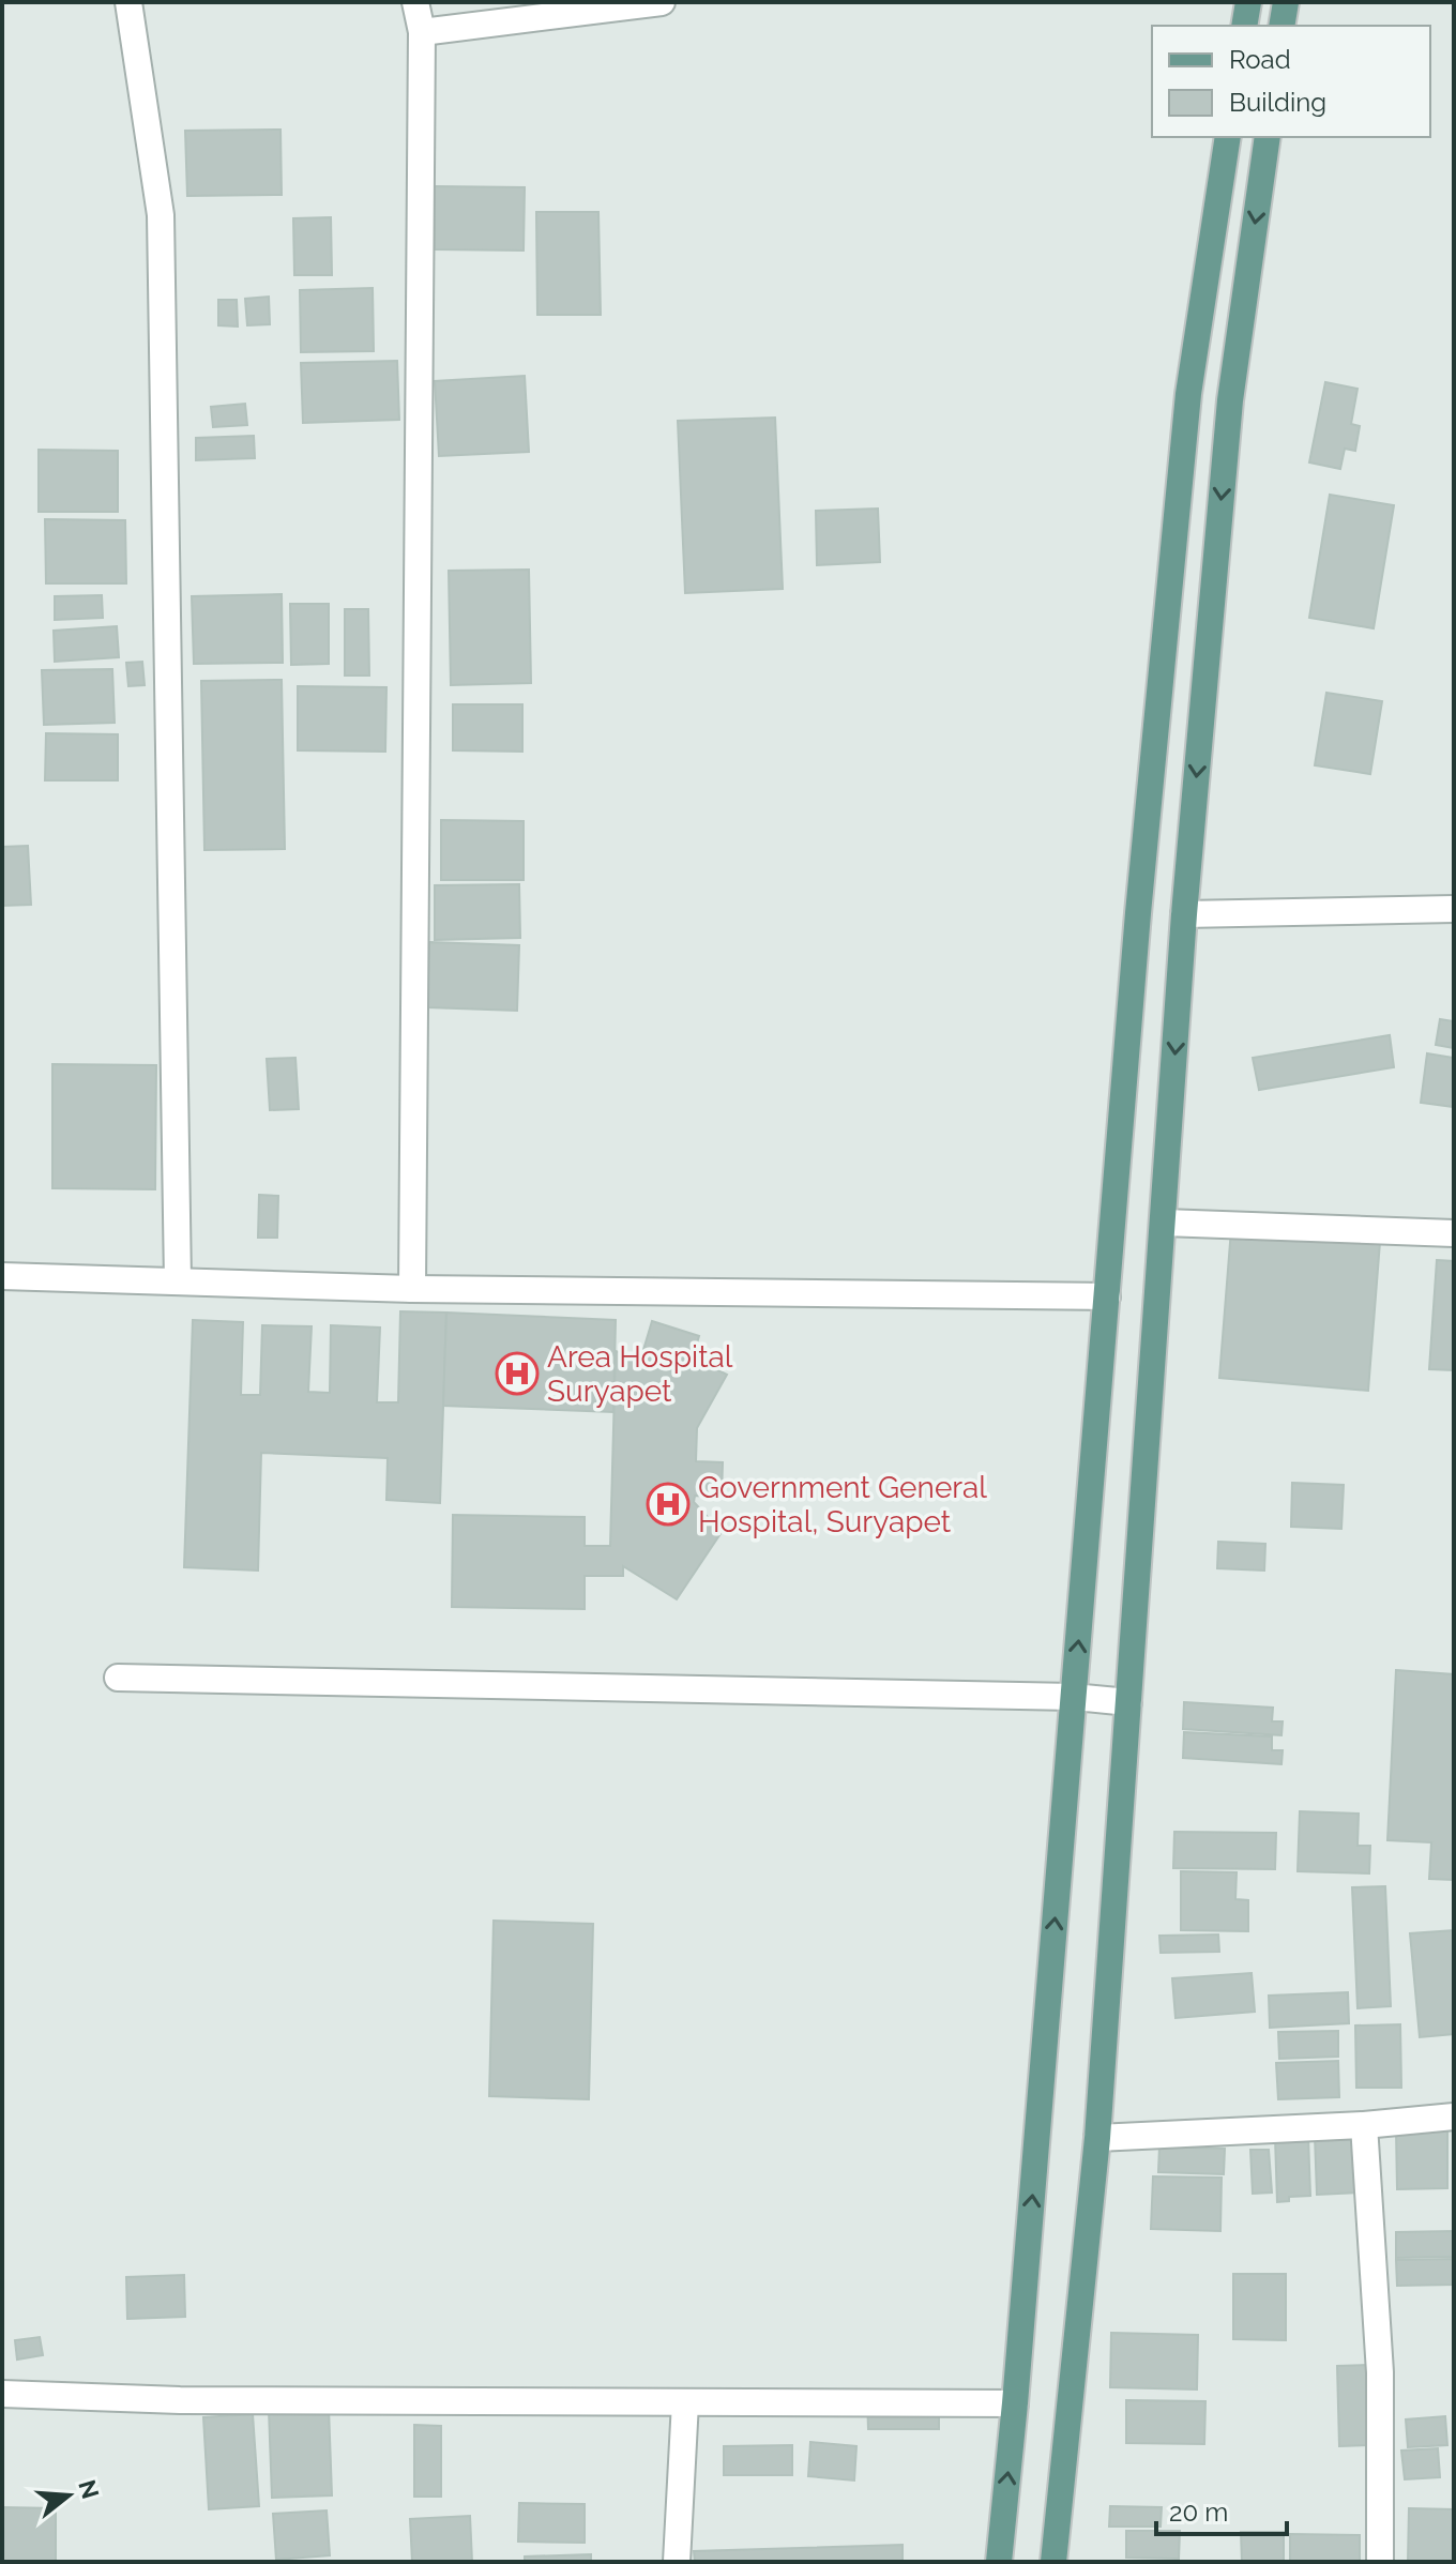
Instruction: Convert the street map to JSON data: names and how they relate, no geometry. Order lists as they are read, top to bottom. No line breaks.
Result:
{"places":{"hospital":["Area Hospital Suryapet","Government General Hospital, Suryapet"]},"legend":["Road","Building"],"scale_bar":"20 m","north":"right"}
